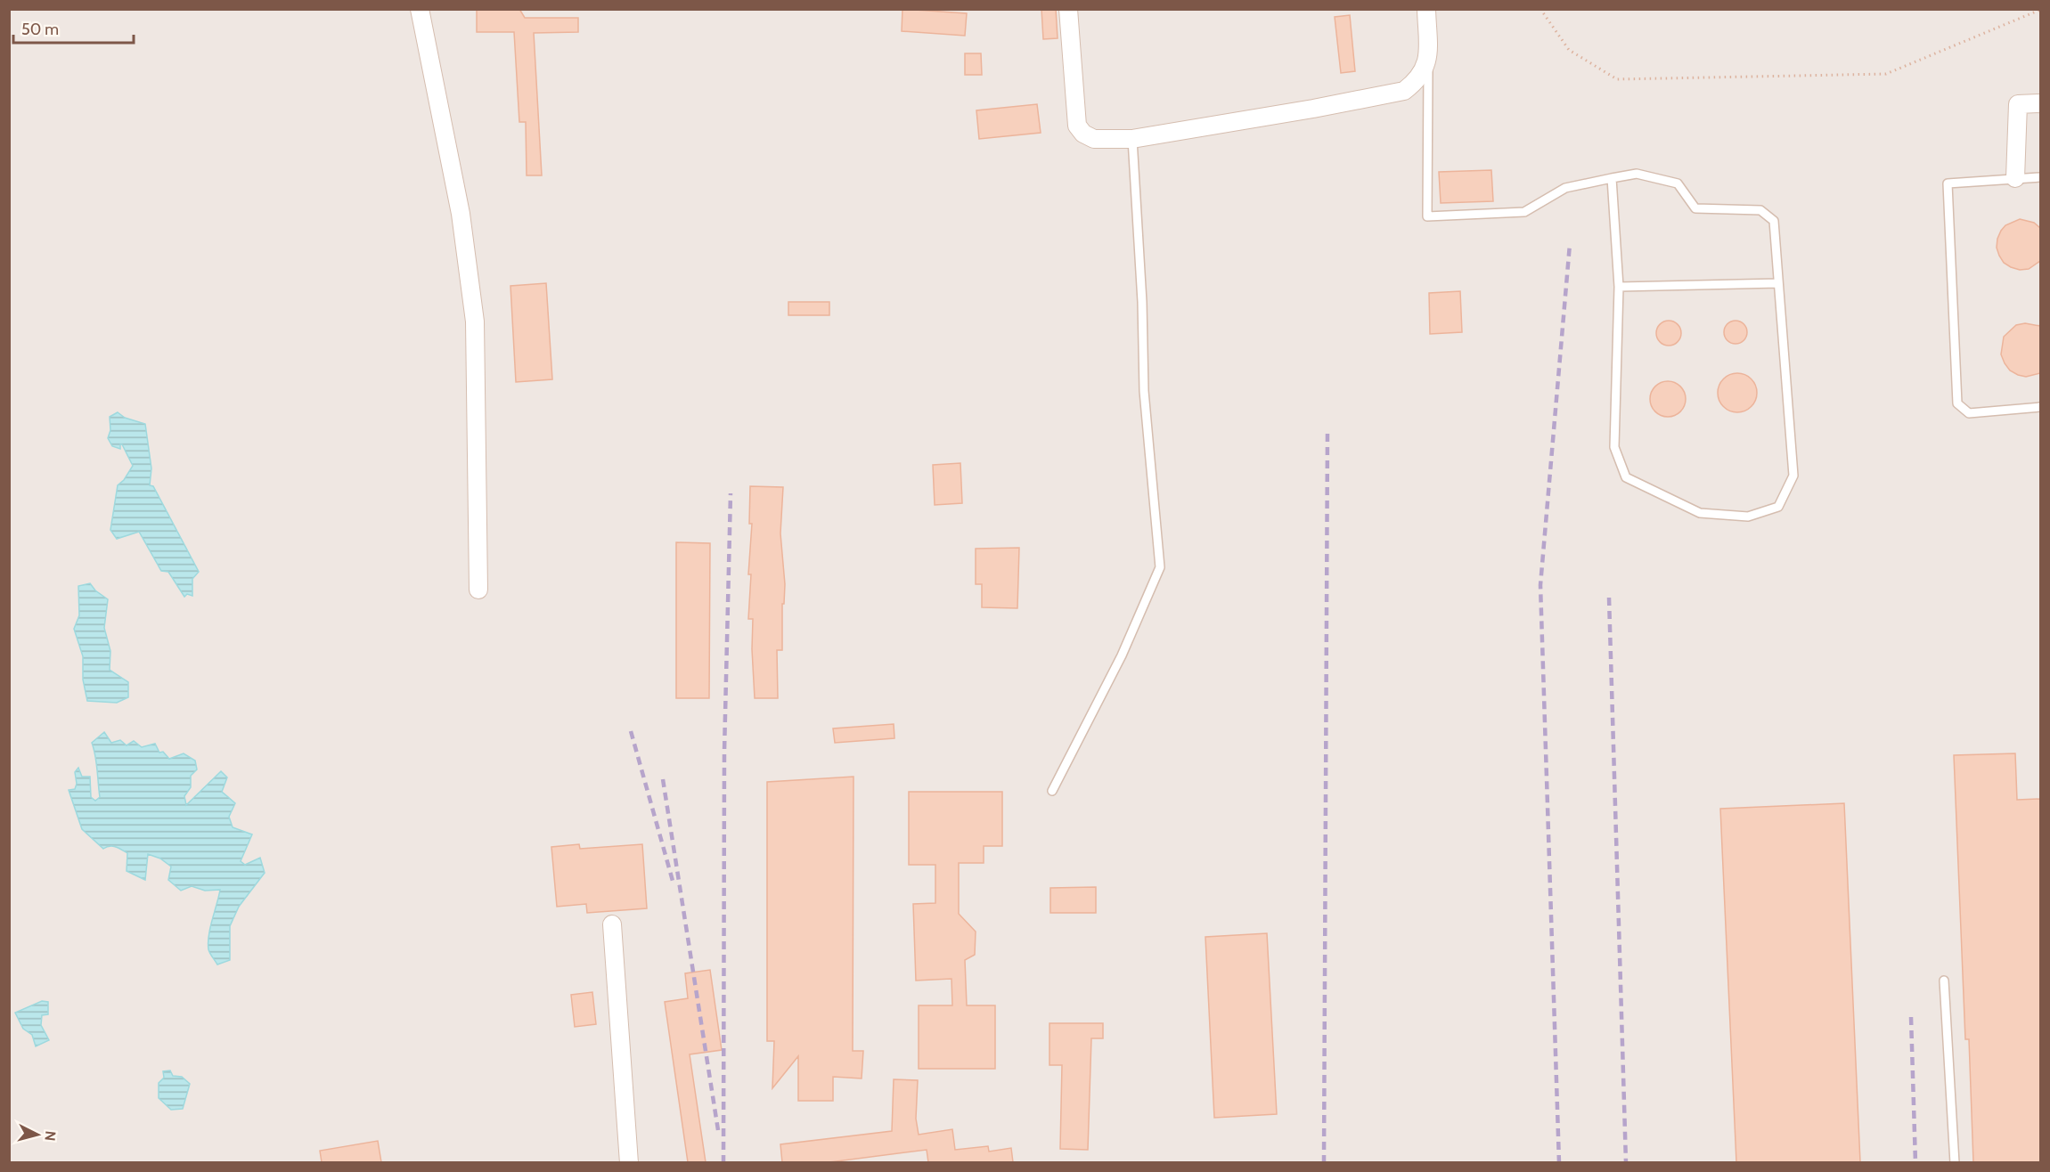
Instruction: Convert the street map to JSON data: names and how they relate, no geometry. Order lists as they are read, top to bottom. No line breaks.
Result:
{"scale_bar":"50 m","north":"right"}
